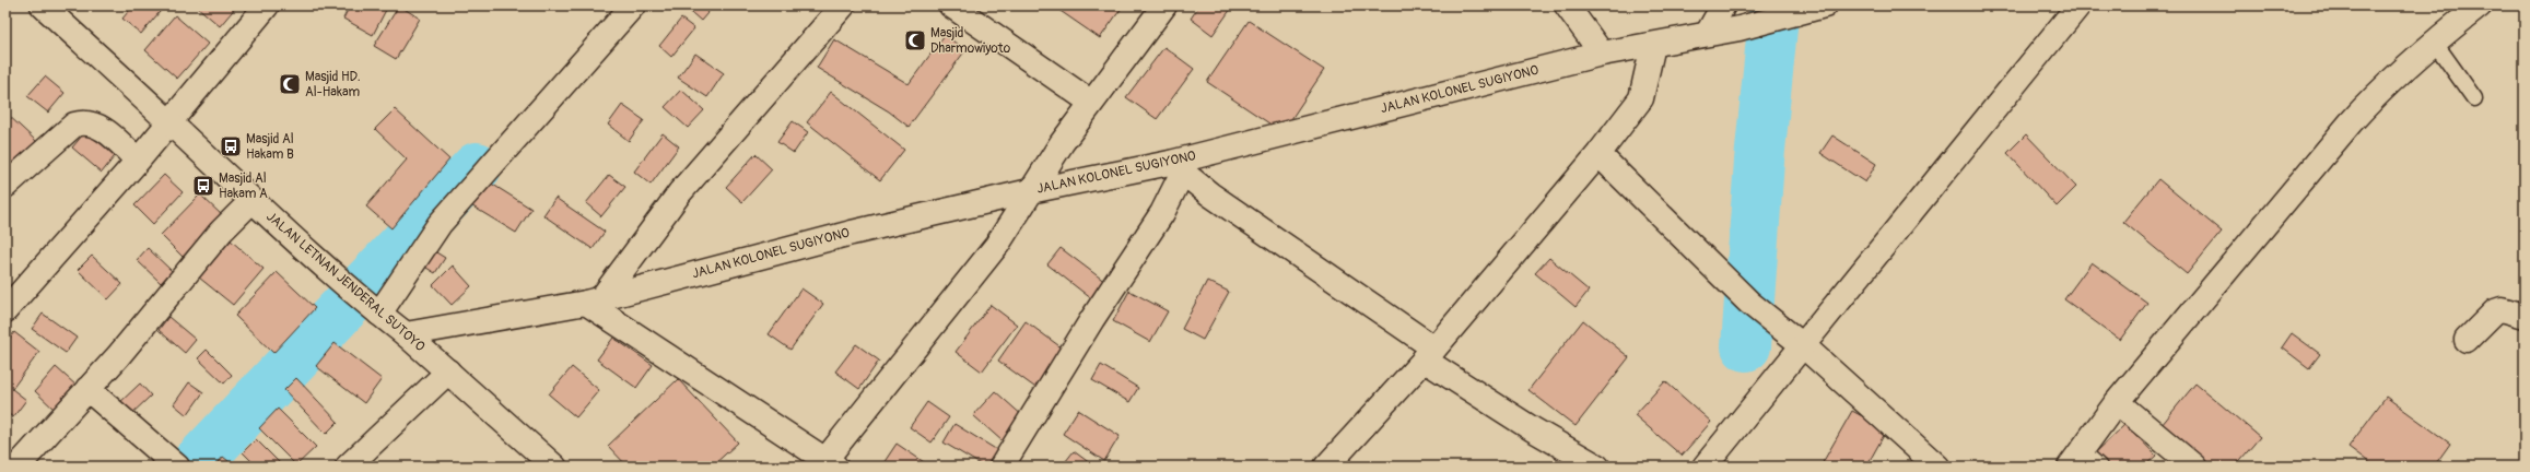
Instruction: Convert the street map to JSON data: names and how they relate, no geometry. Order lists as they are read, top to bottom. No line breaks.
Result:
{"streets":{"street":["JALAN KOLONEL SUGIYONO","JALAN LETNAN JENDERAL SUTOYO"]},"crossings":[["JALAN KOLONEL SUGIYONO","JALAN LETNAN JENDERAL SUTOYO"]],"places":{"mosque":["Masjid Dharmowiyoto","Masjid HD. Al-Hakam"],"bus stop":["Masjid Al Hakam B","Masjid Al Hakam A"]}}
